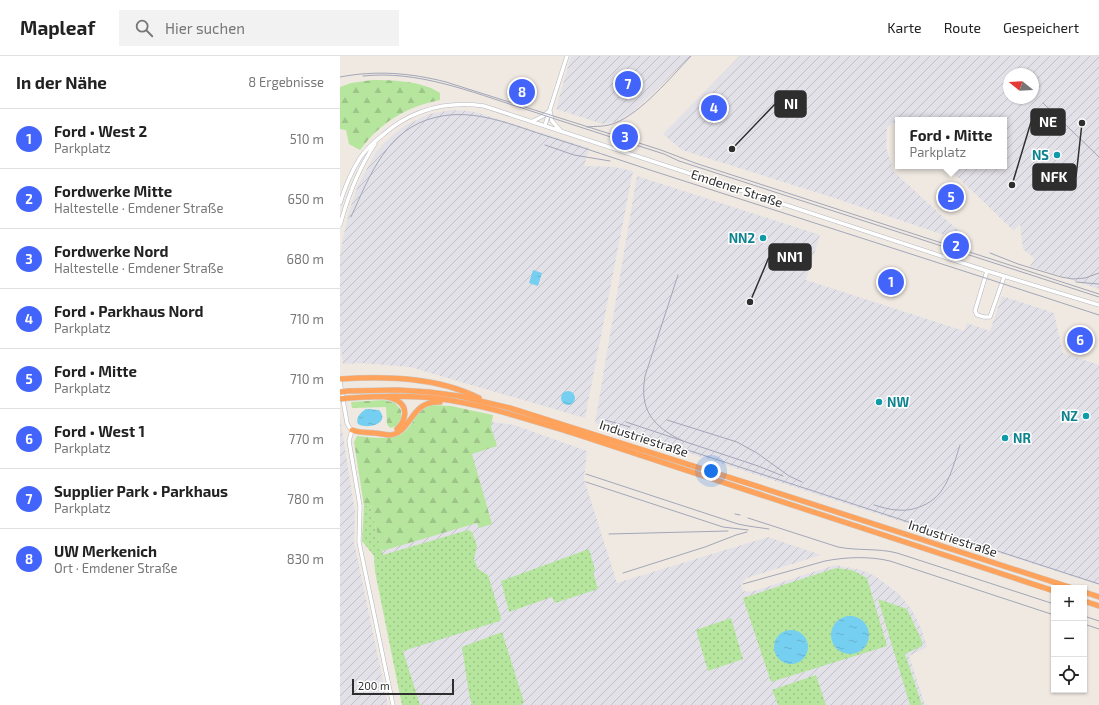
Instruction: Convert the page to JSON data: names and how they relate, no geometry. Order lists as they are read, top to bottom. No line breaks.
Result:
{"streets":{"highway":["Industriestraße"],"street":["Emdener Straße"]},"places":["NFK","NI","NS","NE","NN2","NN1","NW","NZ","NR"],"scale_bar":"200 m","north":"left","page":{"header":"Mapleaf","search":"Hier suchen","nav":["Karte","Route","Gespeichert"],"heading":["In der Nähe","8 Ergebnisse"],"pins":["7","8","4","3","5","2","1","6"],"list":[{"mark":"1","name":"Ford • West 2","note":"Parkplatz","value":"510 m"},{"mark":"2","name":"Fordwerke Mitte","note":"Haltestelle · Emdener Straße","value":"650 m"},{"mark":"3","name":"Fordwerke Nord","note":"Haltestelle · Emdener Straße","value":"680 m"},{"mark":"4","name":"Ford • Parkhaus Nord","note":"Parkplatz","value":"710 m"},{"mark":"5","name":"Ford • Mitte","note":"Parkplatz","value":"710 m"},{"mark":"6","name":"Ford • West 1","note":"Parkplatz","value":"770 m"},{"mark":"7","name":"Supplier Park • Parkhaus","note":"Parkplatz","value":"780 m"},{"mark":"8","name":"UW Merkenich","note":"Ort · Emdener Straße","value":"830 m"}],"popup":["Ford • Mitte","Parkplatz"],"map_buttons":["+","−"],"scale":"200 m"}}
